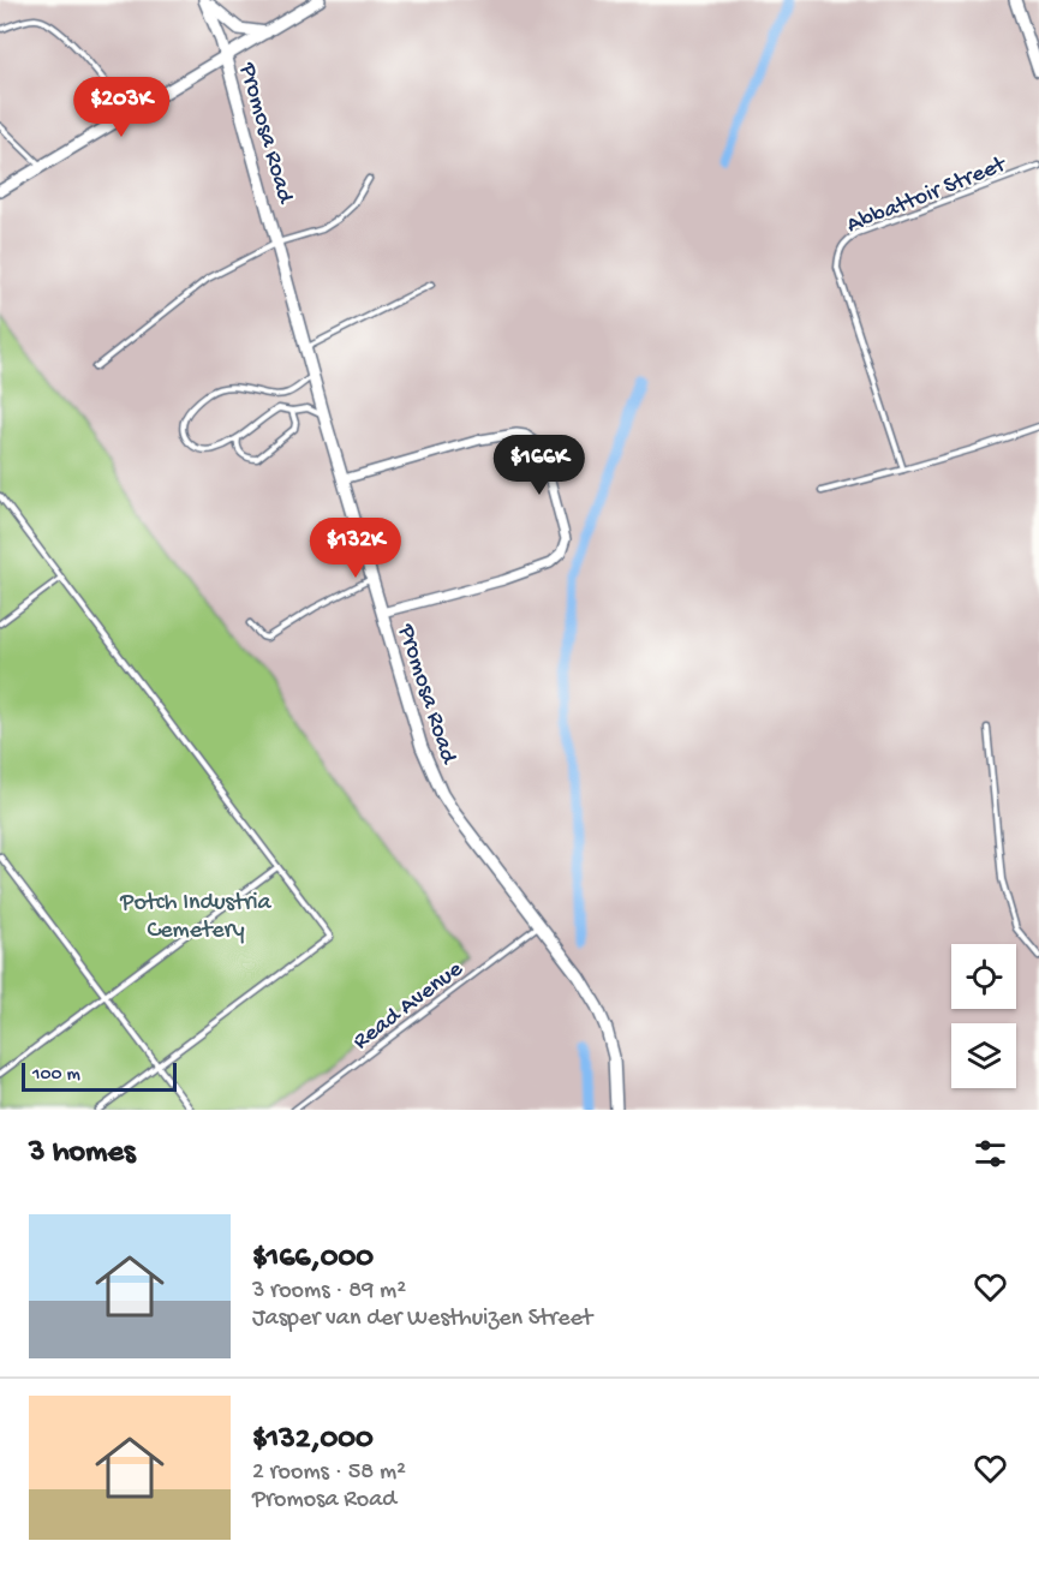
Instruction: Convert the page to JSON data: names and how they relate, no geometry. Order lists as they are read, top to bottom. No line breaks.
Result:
{"streets":{"street":["Promosa Road"],"lane":["Abbattoir Street","Read Avenue"]},"crossings":[["Promosa Road","Read Avenue"]],"parks":["Potch Industria Cemetery"],"scale_bar":"100 m","page":{"price":["$203K","$166K","$132K"],"scale":"100 m","heading":"3 homes","list":[{"name":"$166,000","note":"3 rooms · 89 m² · Jasper van der Westhuizen Street"},{"name":"$132,000","note":"2 rooms · 58 m² · Promosa Road"}]}}
